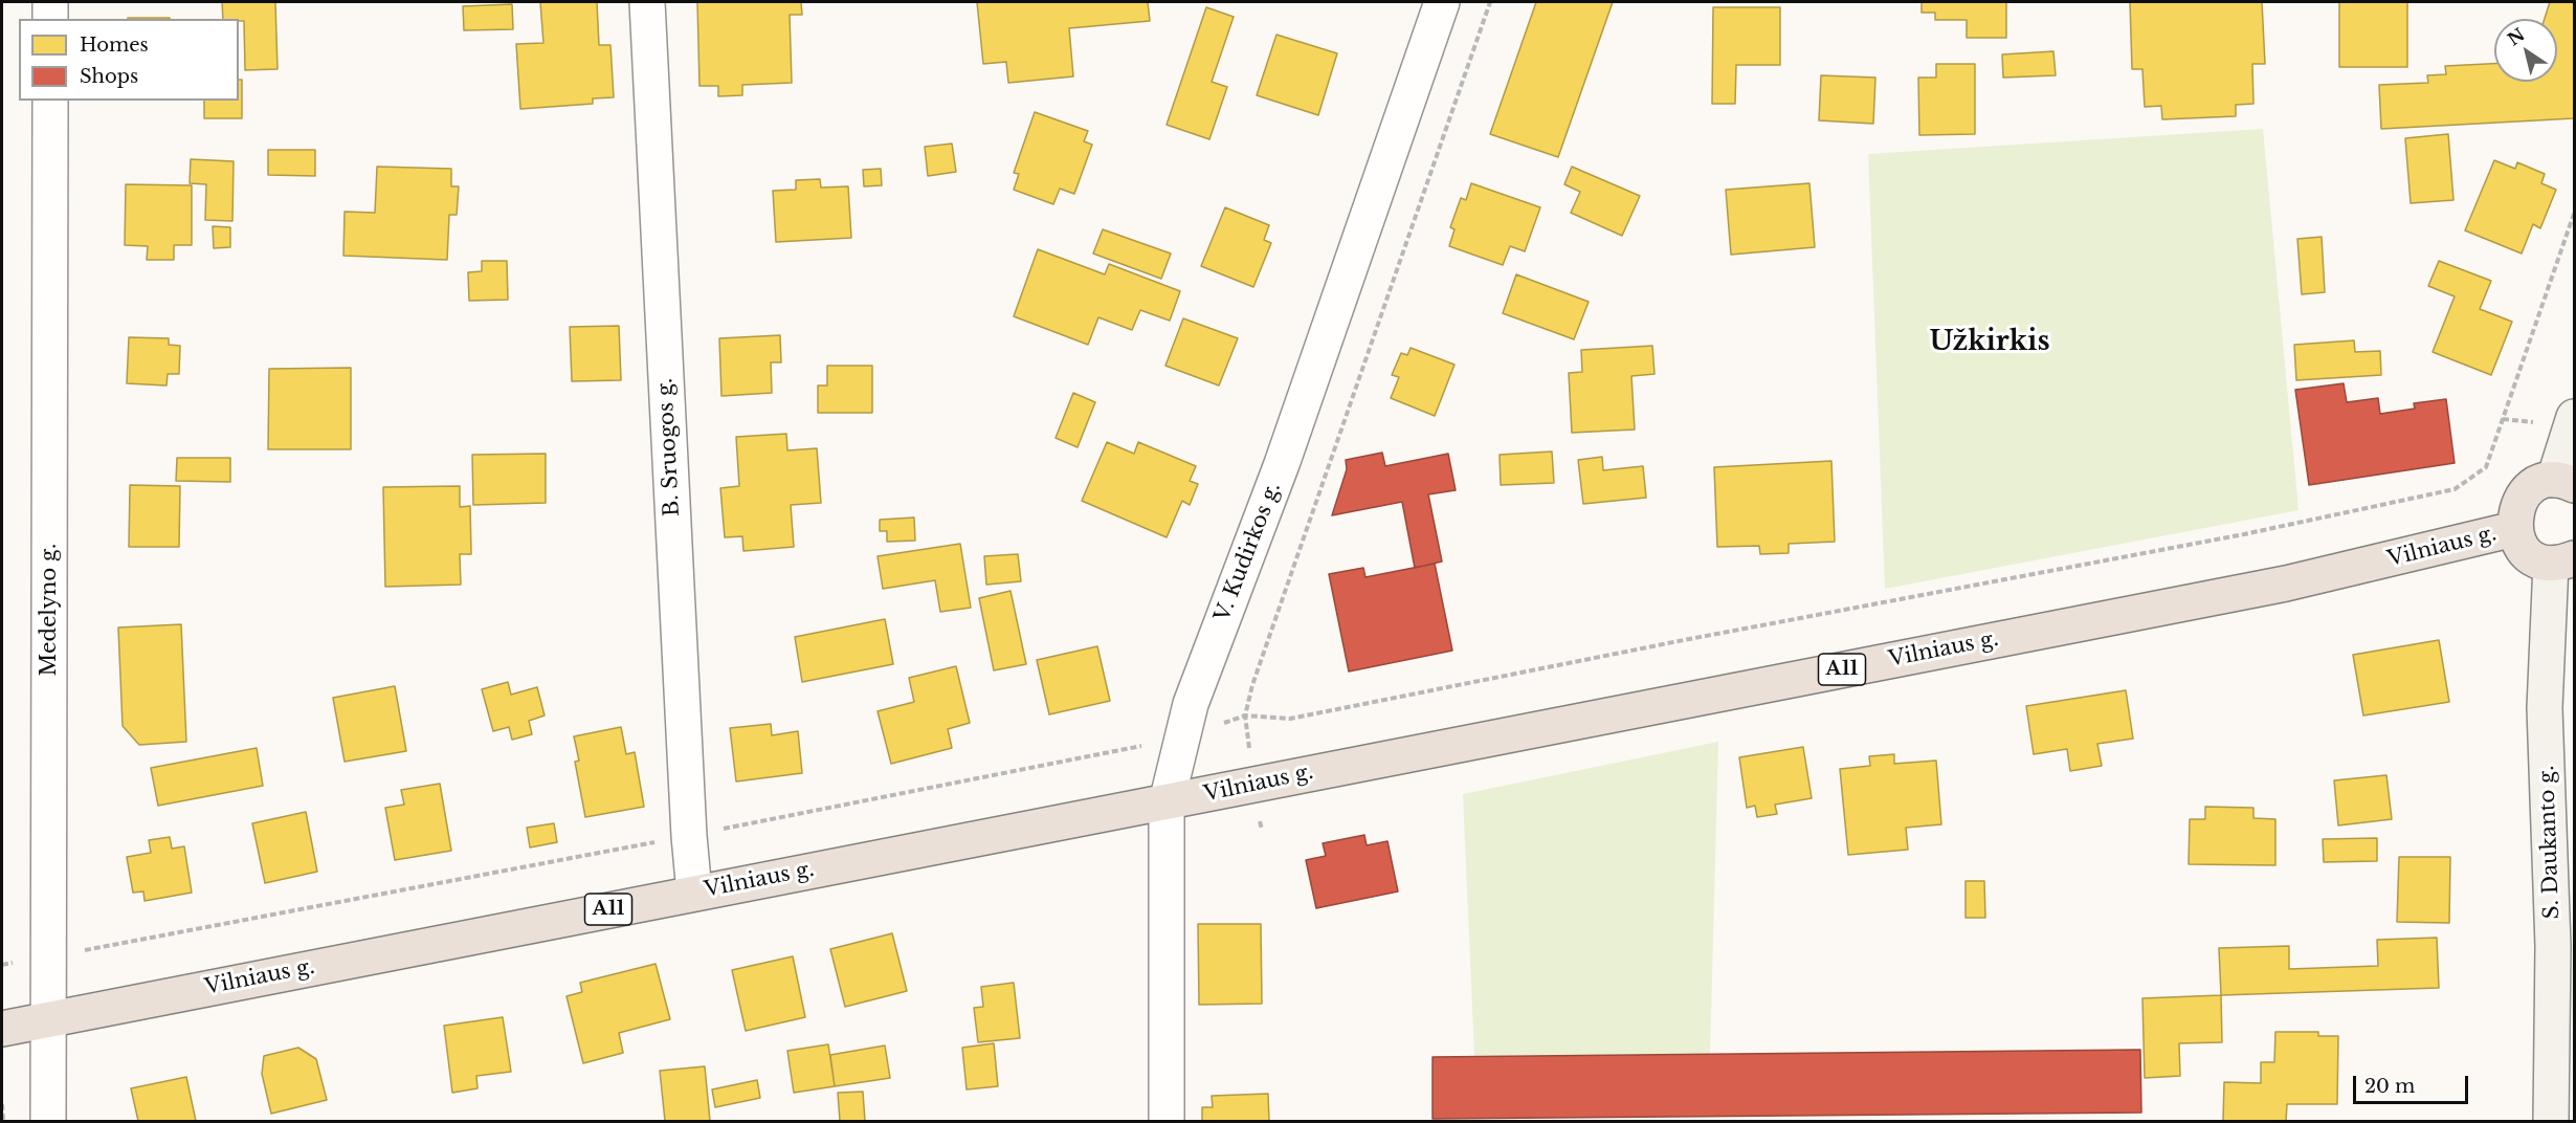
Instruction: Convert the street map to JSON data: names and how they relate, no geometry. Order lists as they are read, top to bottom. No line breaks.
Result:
{"streets":{"highway":["Vilniaus g.","A11"],"main road":["S. Daukanto g."],"street":["B. Sruogos g.","V. Kudirkos g.","Medelyno g."]},"crossings":[["B. Sruogos g.","Vilniaus g."],["Vilniaus g.","V. Kudirkos g."],["Vilniaus g.","Medelyno g."]],"districts":["Užkirkis"],"legend":["Homes","Shops"],"scale_bar":"20 m","north":"top left"}
